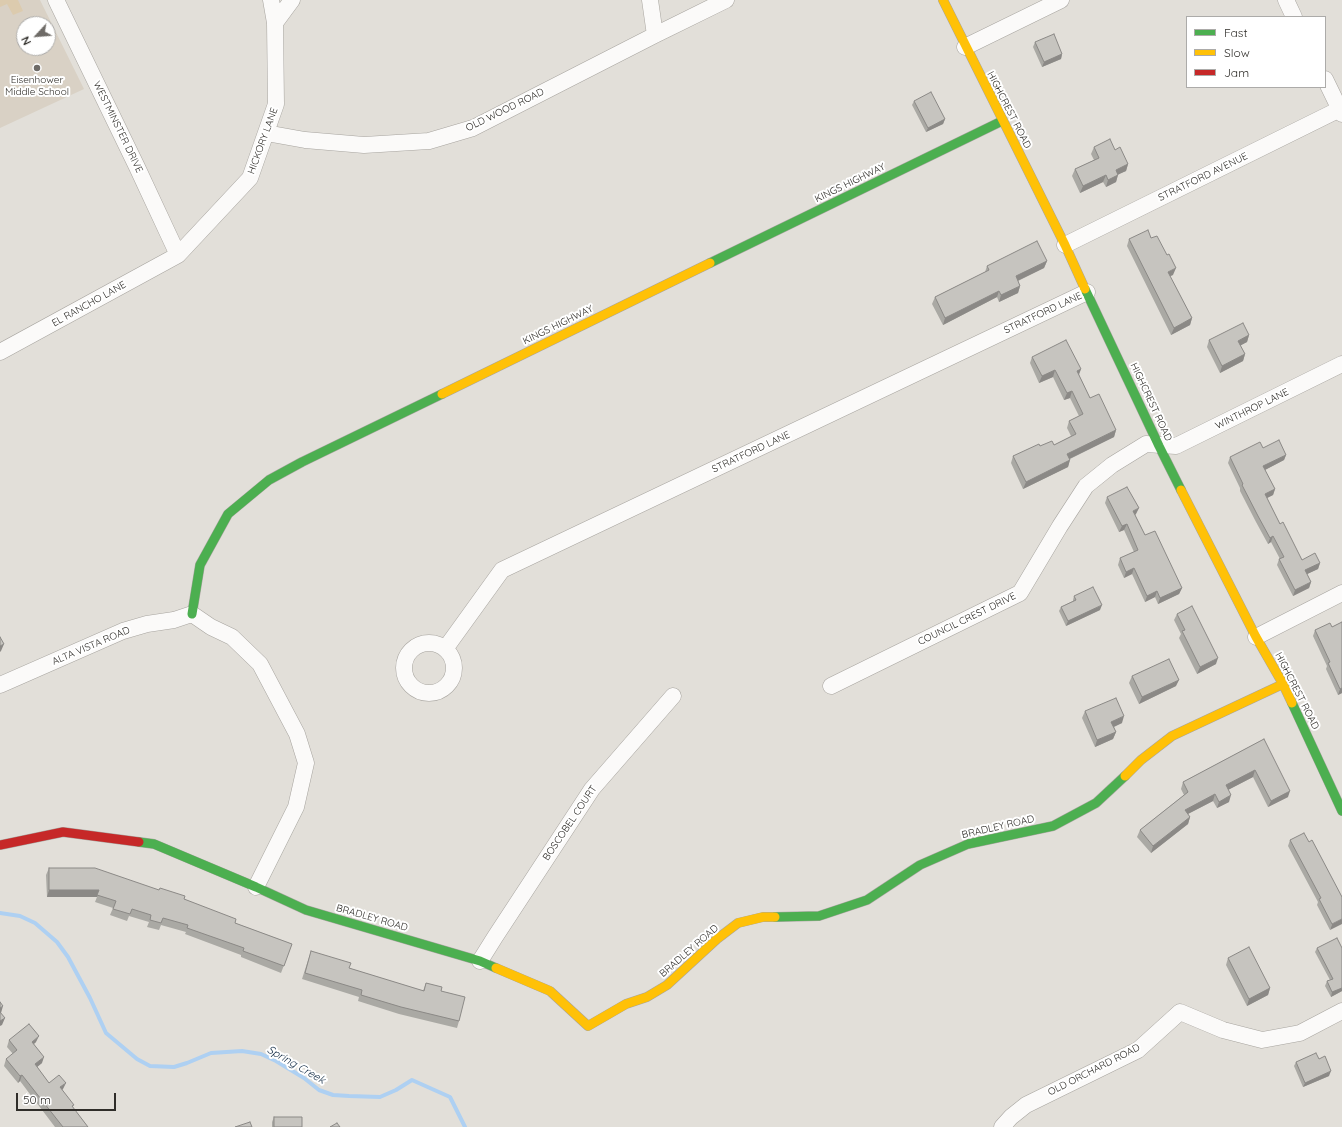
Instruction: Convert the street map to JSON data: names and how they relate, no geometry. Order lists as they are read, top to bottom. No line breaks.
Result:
{"streets":{"street":["OLD WOOD ROAD","HIGHCREST ROAD","WESTMINSTER DRIVE","HICKORY LANE","STRATFORD AVENUE","KINGS HIGHWAY","EL RANCHO LANE","STRATFORD LANE","WINTHROP LANE","COUNCIL CREST DRIVE","ALTA VISTA ROAD","BOSCOBEL COURT","BRADLEY ROAD","OLD ORCHARD ROAD"]},"crossings":[["OLD WOOD ROAD","HICKORY LANE"],["HIGHCREST ROAD","STRATFORD AVENUE"],["HIGHCREST ROAD","KINGS HIGHWAY"],["HIGHCREST ROAD","STRATFORD LANE"],["HIGHCREST ROAD","WINTHROP LANE"],["HIGHCREST ROAD","COUNCIL CREST DRIVE"],["HIGHCREST ROAD","BRADLEY ROAD"],["WESTMINSTER DRIVE","HICKORY LANE"],["WESTMINSTER DRIVE","EL RANCHO LANE"],["HICKORY LANE","EL RANCHO LANE"],["KINGS HIGHWAY","ALTA VISTA ROAD"],["WINTHROP LANE","COUNCIL CREST DRIVE"],["BOSCOBEL COURT","BRADLEY ROAD"]],"water":["Spring Creek"],"places":["Eisenhower Middle School"],"legend":["Fast","Slow","Jam"],"scale_bar":"50 m","north":"bottom left"}
